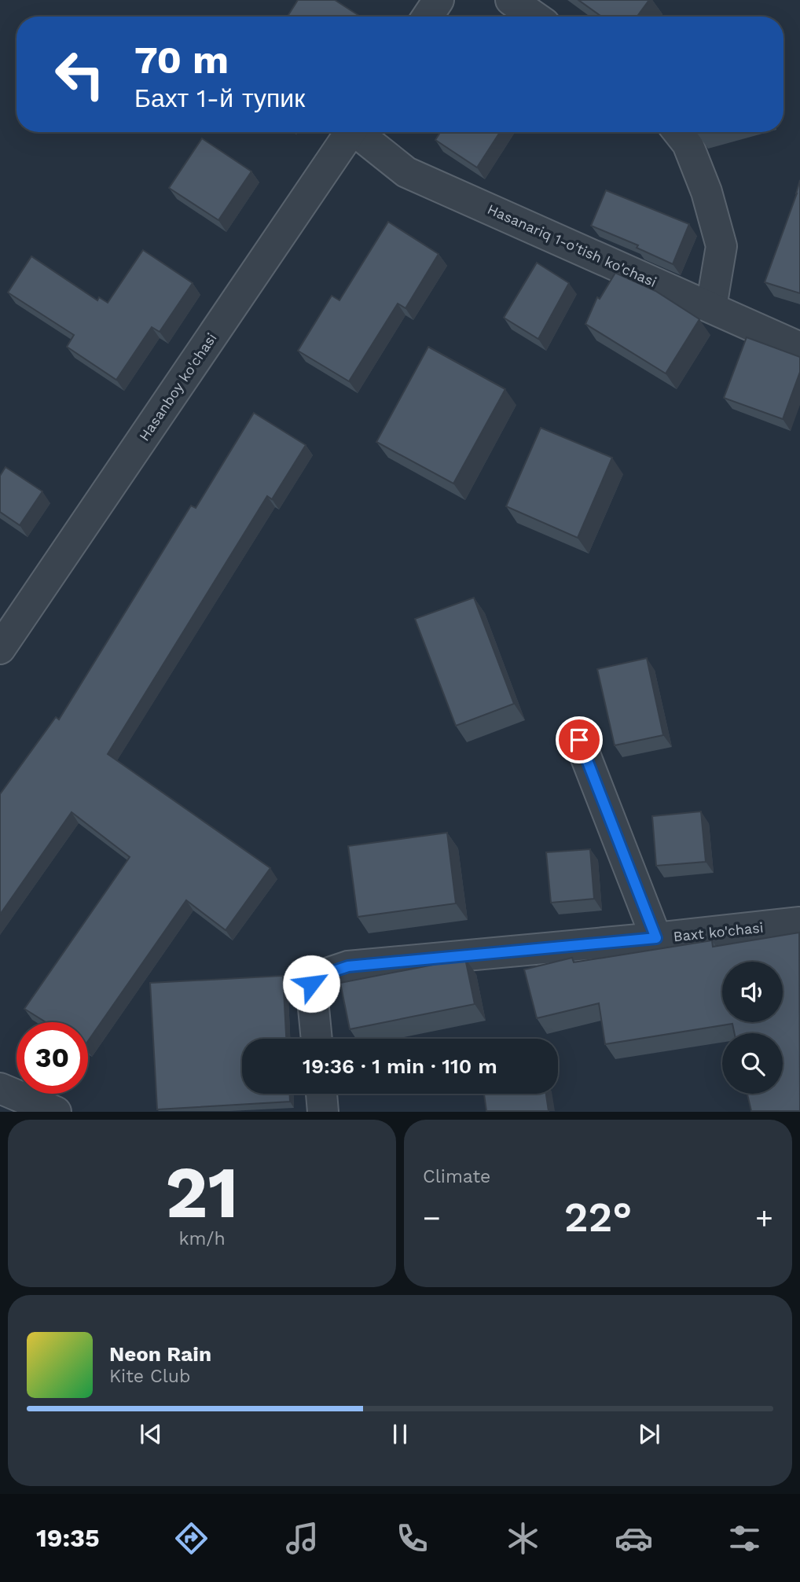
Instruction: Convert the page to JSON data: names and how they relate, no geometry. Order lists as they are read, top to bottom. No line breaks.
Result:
{"streets":{"street":["Hasanariq 1-o'tish ko'chasi","Hasanboy ko'chasi","Baxt ko'chasi"]},"page":{"turn":["70 m","Бахт 1-й тупик"],"limit":"30","trip":"19:36 · 1 min · 110 m","tile":[["21","km/h"],"Climate"],"heat":["−","22°","+"],"song":["Neon Rain","Kite Club"],"tabs":"19:35"}}
